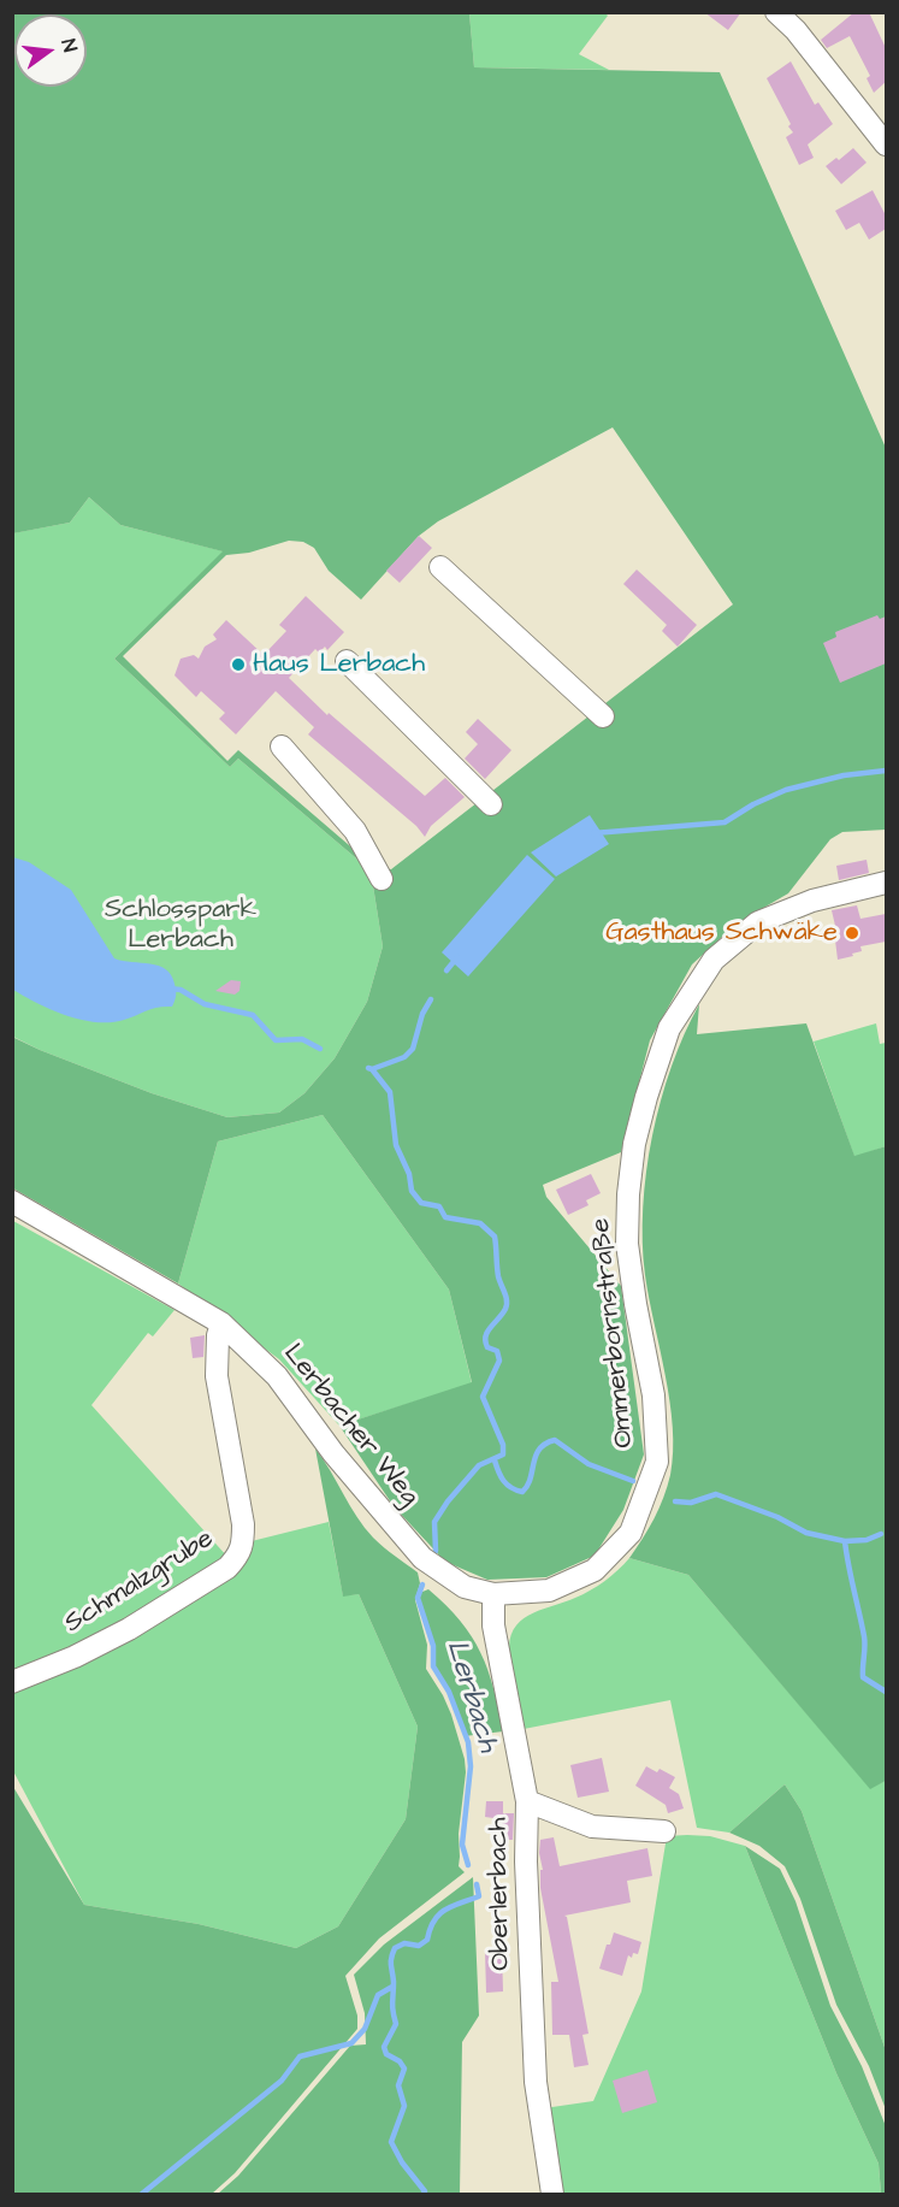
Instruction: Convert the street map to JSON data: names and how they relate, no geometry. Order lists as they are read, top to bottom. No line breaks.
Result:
{"streets":{"street":["Ommerbornstraße","Lerbacher Weg","Schmalzgrube","Oberlerbach"]},"crossings":[["Ommerbornstraße","Lerbacher Weg"],["Ommerbornstraße","Oberlerbach"],["Lerbacher Weg","Schmalzgrube"],["Lerbacher Weg","Oberlerbach"]],"water":["Lerbach"],"parks":["Schlosspark Lerbach"],"places":["Haus Lerbach","Gasthaus Schwäke"],"north":"right"}
